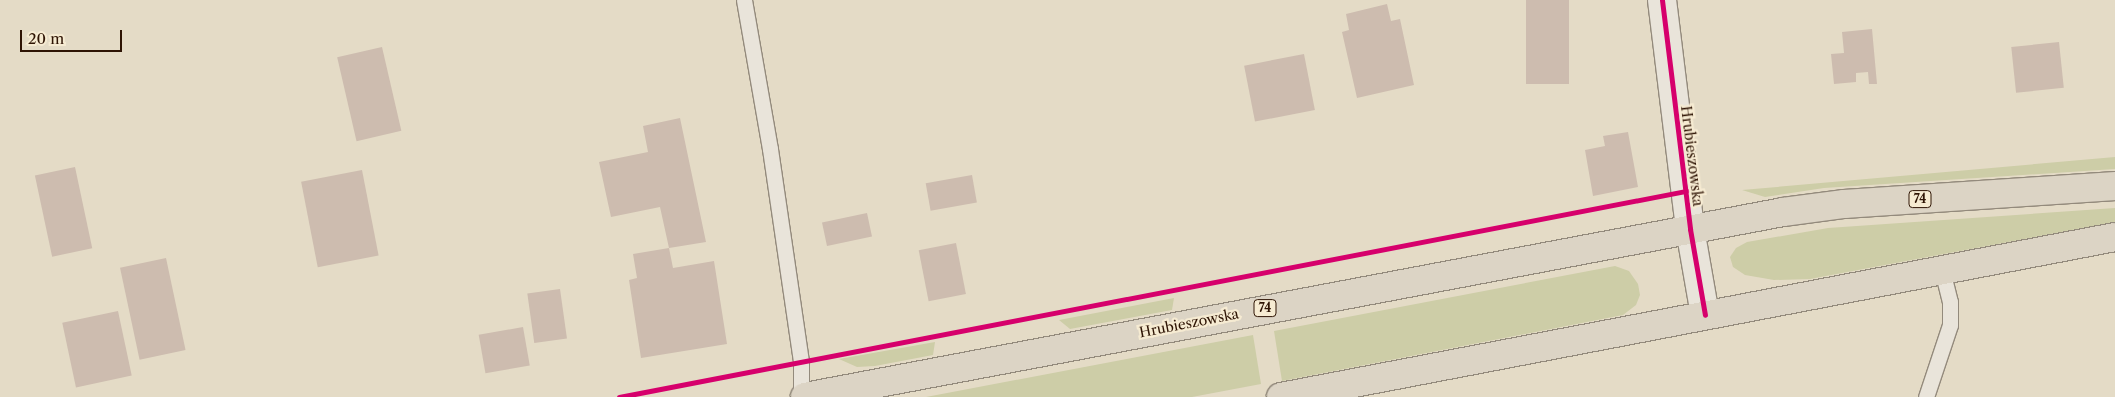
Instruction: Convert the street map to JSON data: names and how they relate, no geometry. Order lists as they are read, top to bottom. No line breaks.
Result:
{"streets":{"main road":["Hrubieszowska","74"]},"scale_bar":"20 m"}
